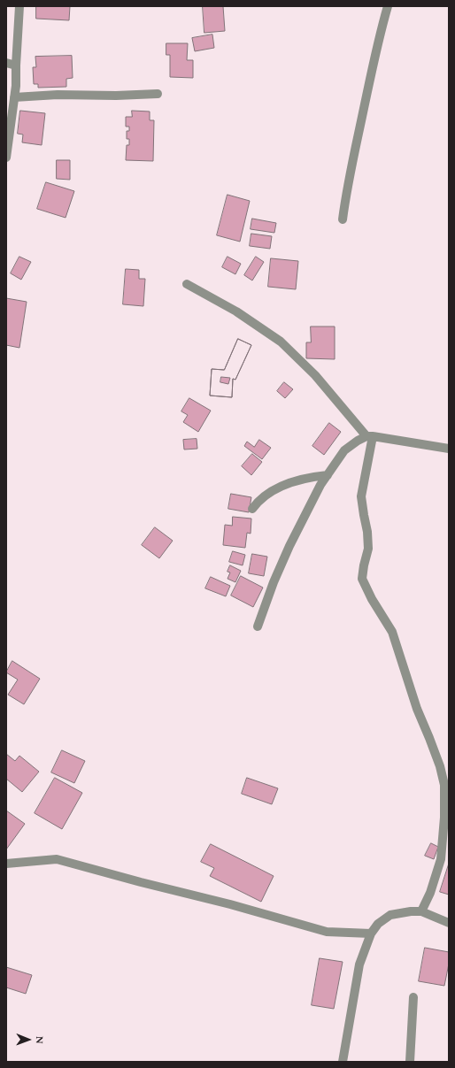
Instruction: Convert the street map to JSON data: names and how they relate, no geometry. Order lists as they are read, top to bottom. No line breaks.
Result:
{"north":"right"}
